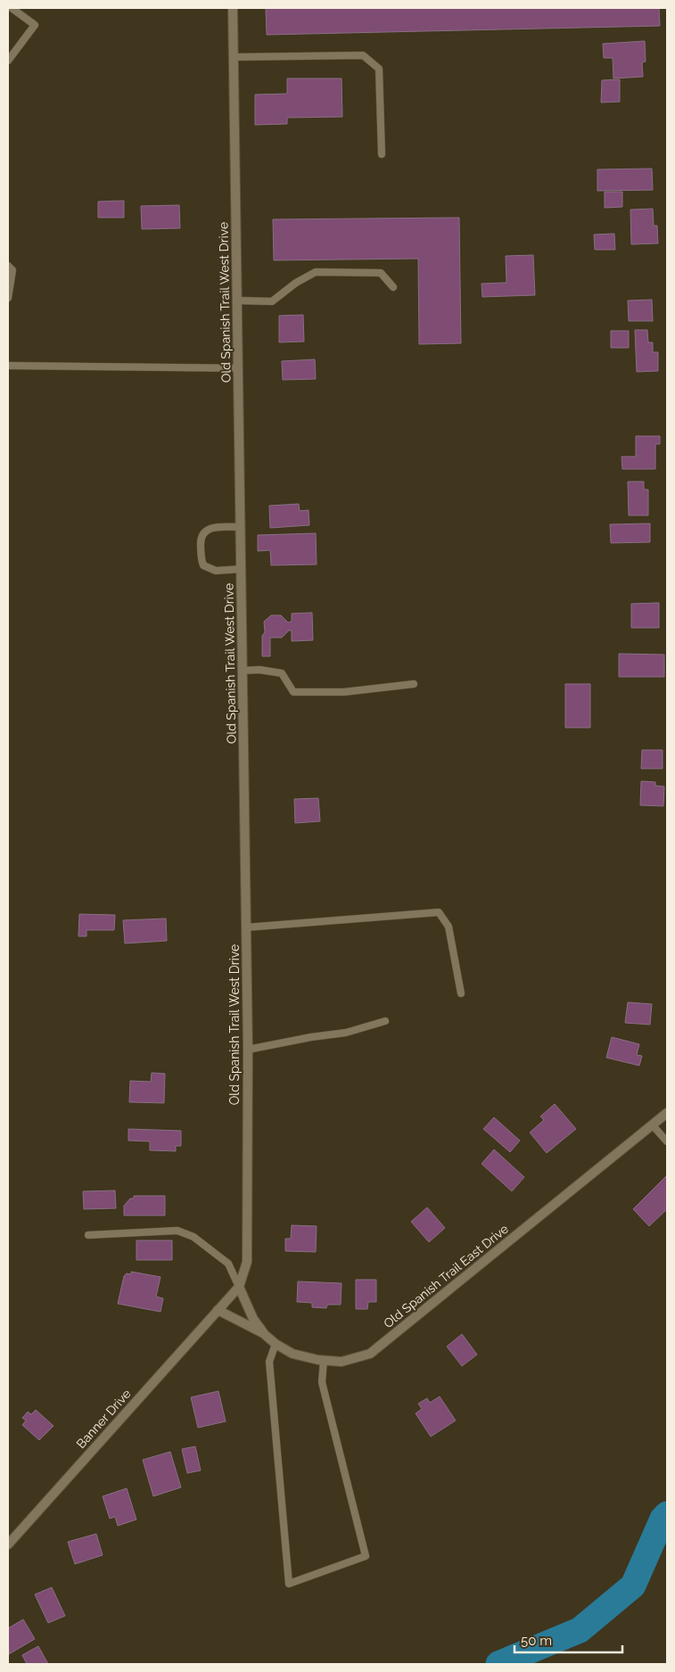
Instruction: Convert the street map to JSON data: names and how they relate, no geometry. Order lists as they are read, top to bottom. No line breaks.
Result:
{"streets":{"street":["Old Spanish Trail West Drive","Old Spanish Trail East Drive","Banner Drive"]},"crossings":[["Old Spanish Trail West Drive","Old Spanish Trail East Drive"],["Old Spanish Trail West Drive","Banner Drive"],["Old Spanish Trail East Drive","Banner Drive"]],"scale_bar":"50 m"}
